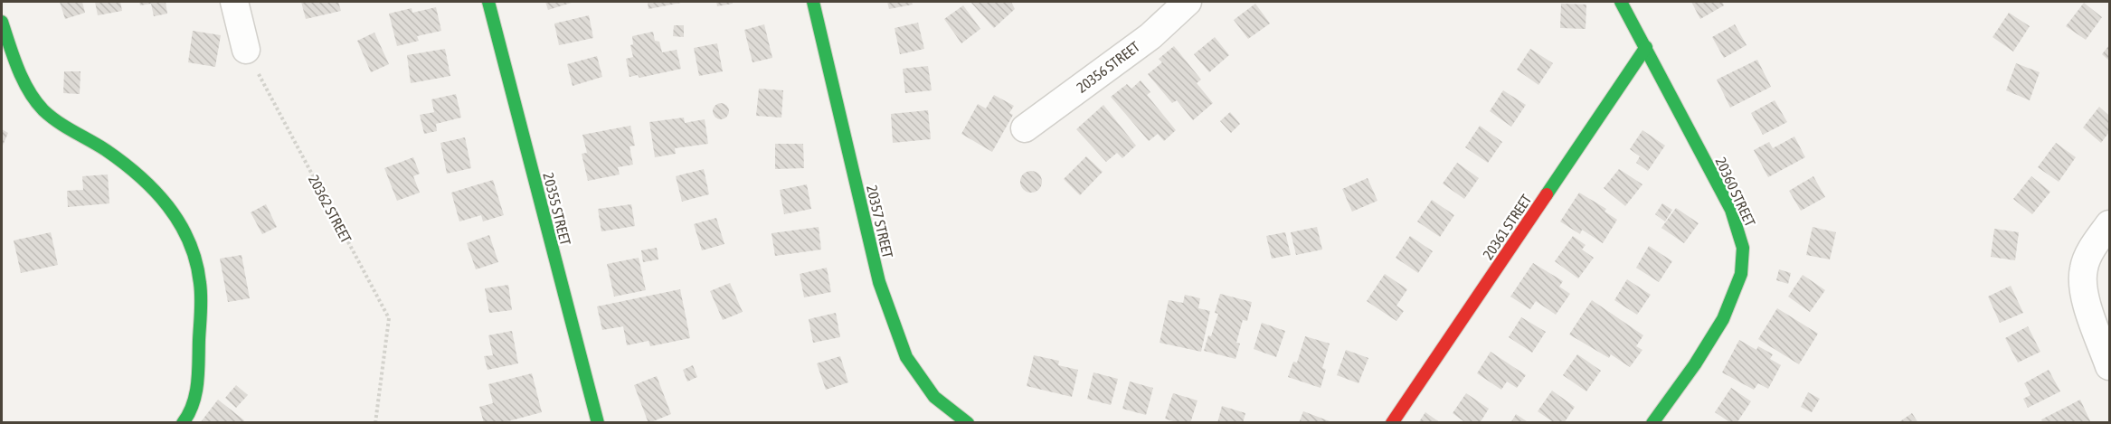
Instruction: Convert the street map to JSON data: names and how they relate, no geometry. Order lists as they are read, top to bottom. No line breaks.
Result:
{"streets":{"street":["20356 STREET","20360 STREET","20355 STREET","20357 STREET","20361 STREET"],"path":["20362 STREET"]},"crossings":[["20360 STREET","20361 STREET"]]}
